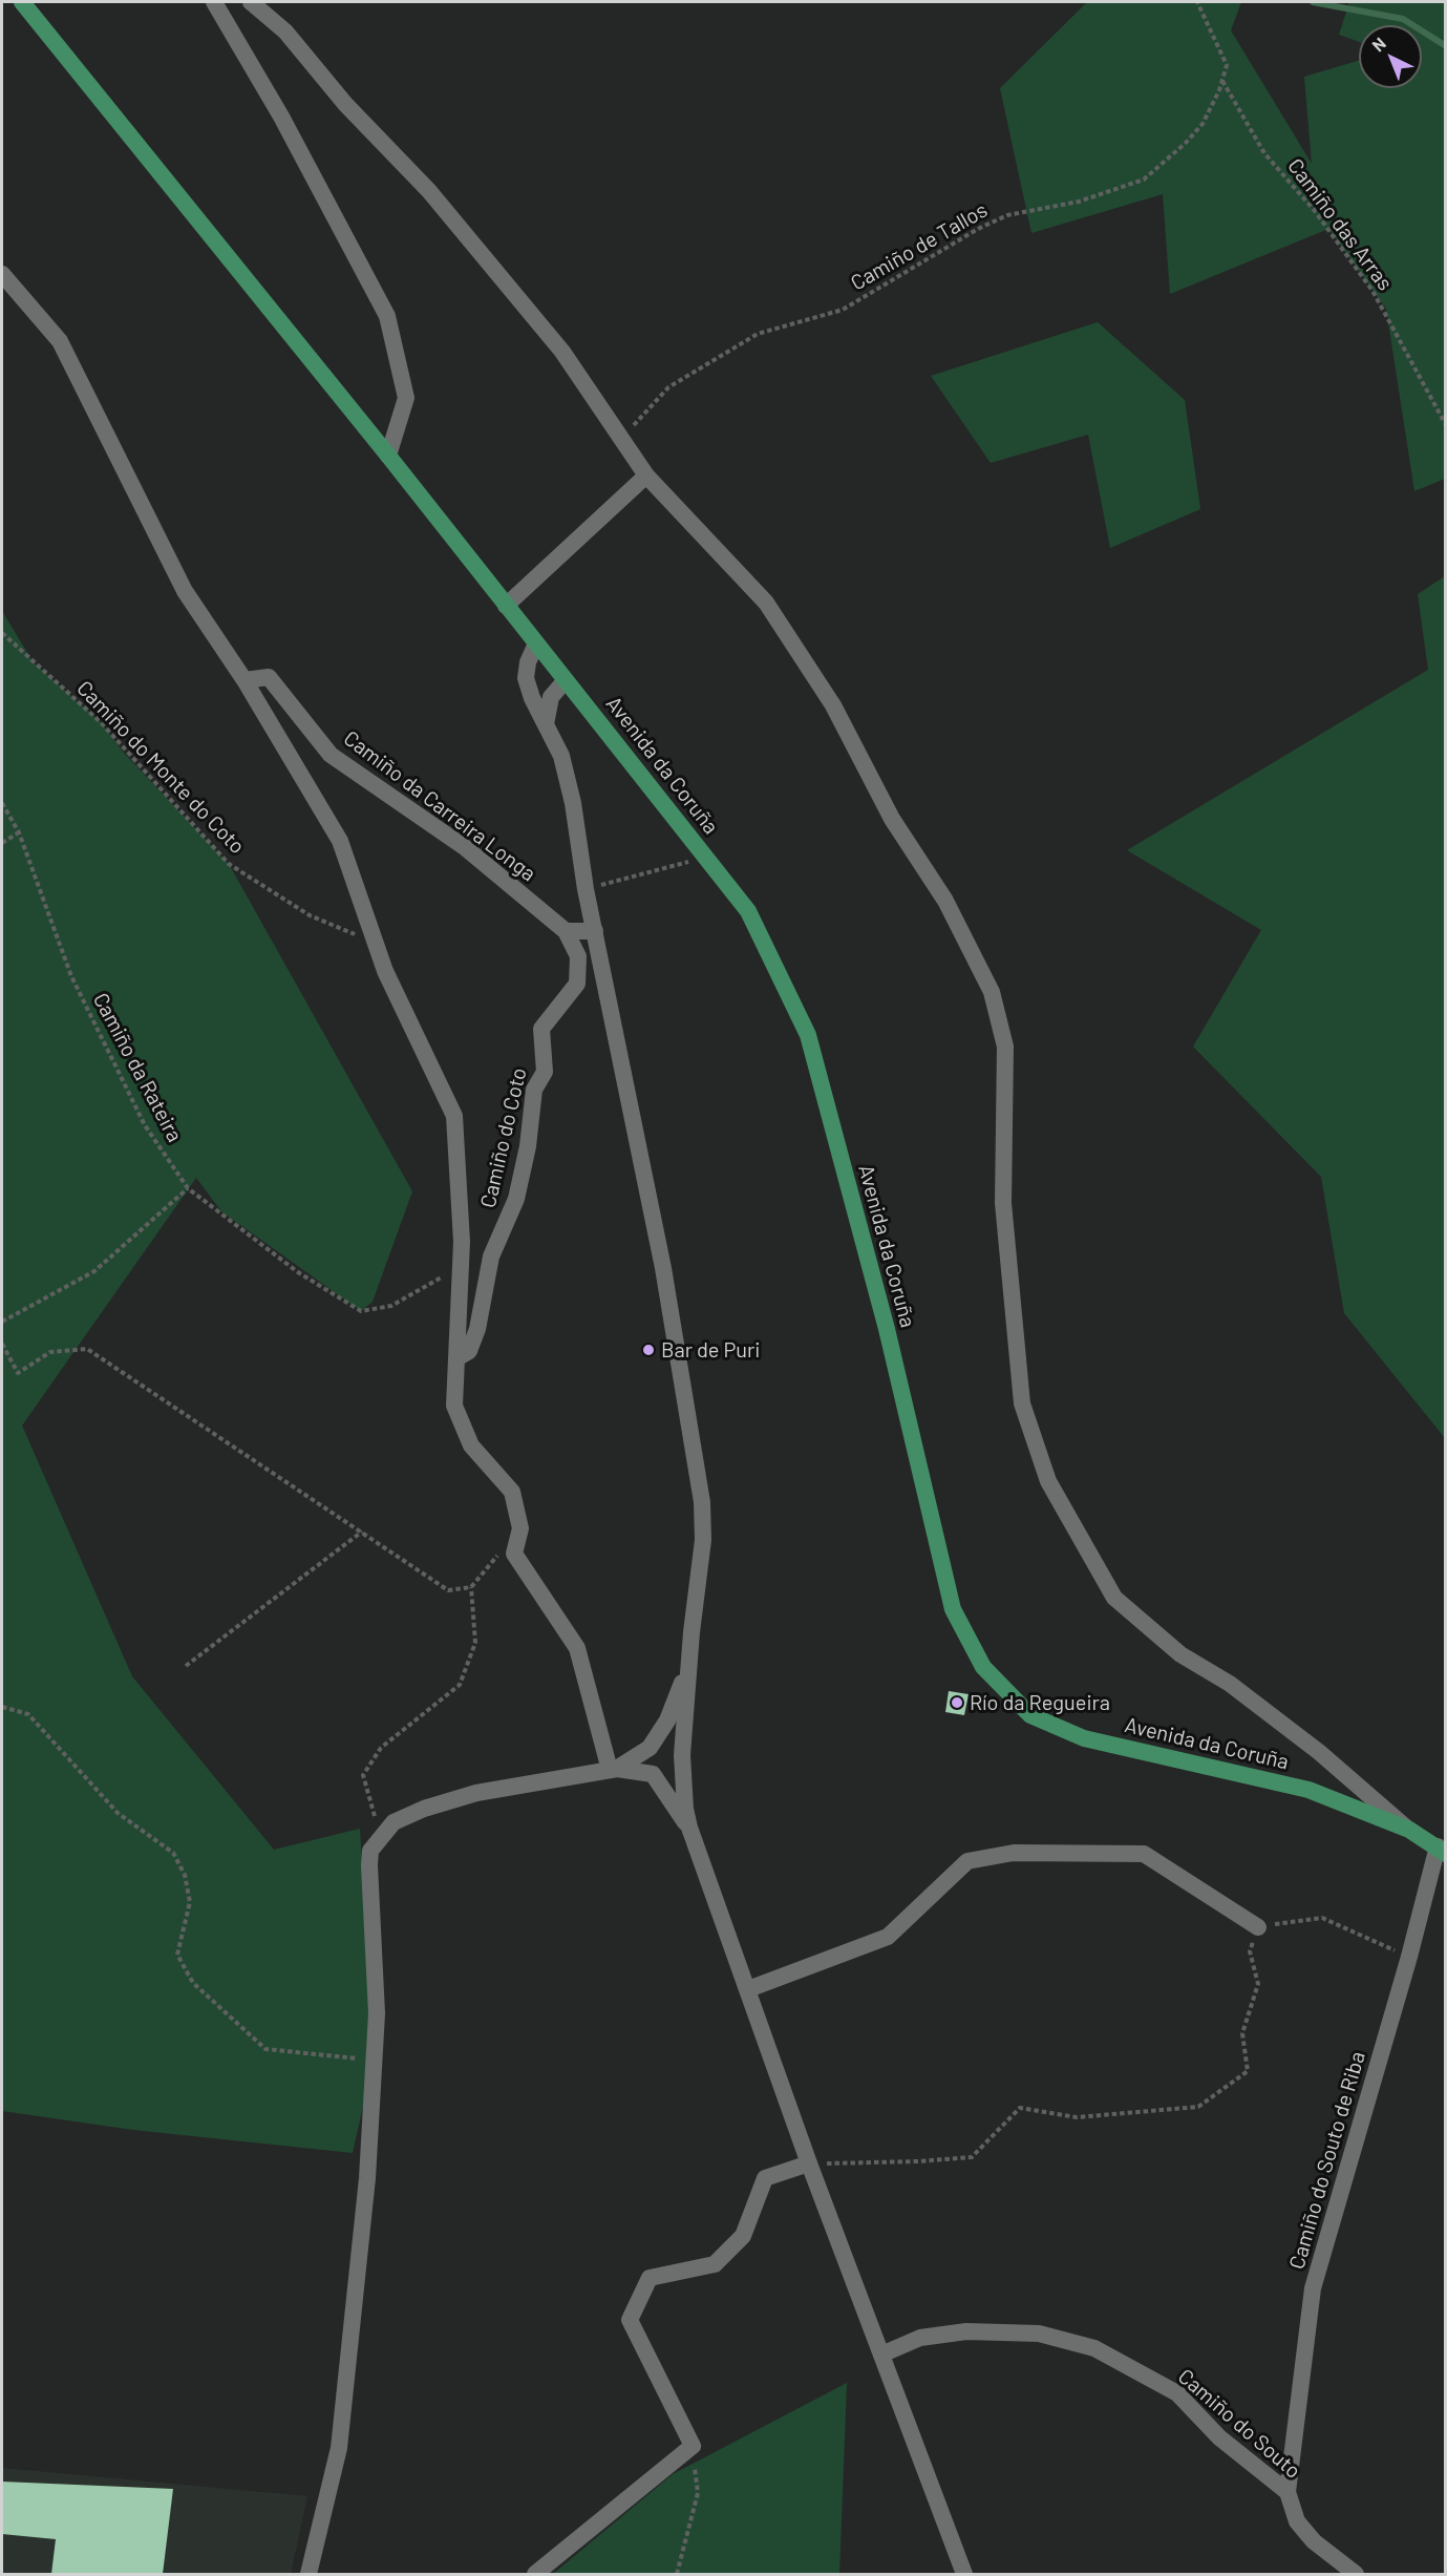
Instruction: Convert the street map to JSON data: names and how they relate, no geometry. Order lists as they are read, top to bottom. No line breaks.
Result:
{"streets":{"main road":["Avenida da Coruña"],"street":["Camiño da Carreira Longa","Camiño do Coto","Camiño do Souto de Riba","Camiño do Souto"],"path":["Camiño das Arras","Camiño de Tallos","Camiño do Monte do Coto","Camiño da Rateira"]},"crossings":[["Camiño das Arras","Camiño de Tallos"],["Avenida da Coruña","Camiño do Souto de Riba"],["Camiño da Carreira Longa","Camiño do Coto"],["Camiño do Souto de Riba","Camiño do Souto"]],"places":["Bar de Puri","Río da Regueira"],"north":"top left"}
